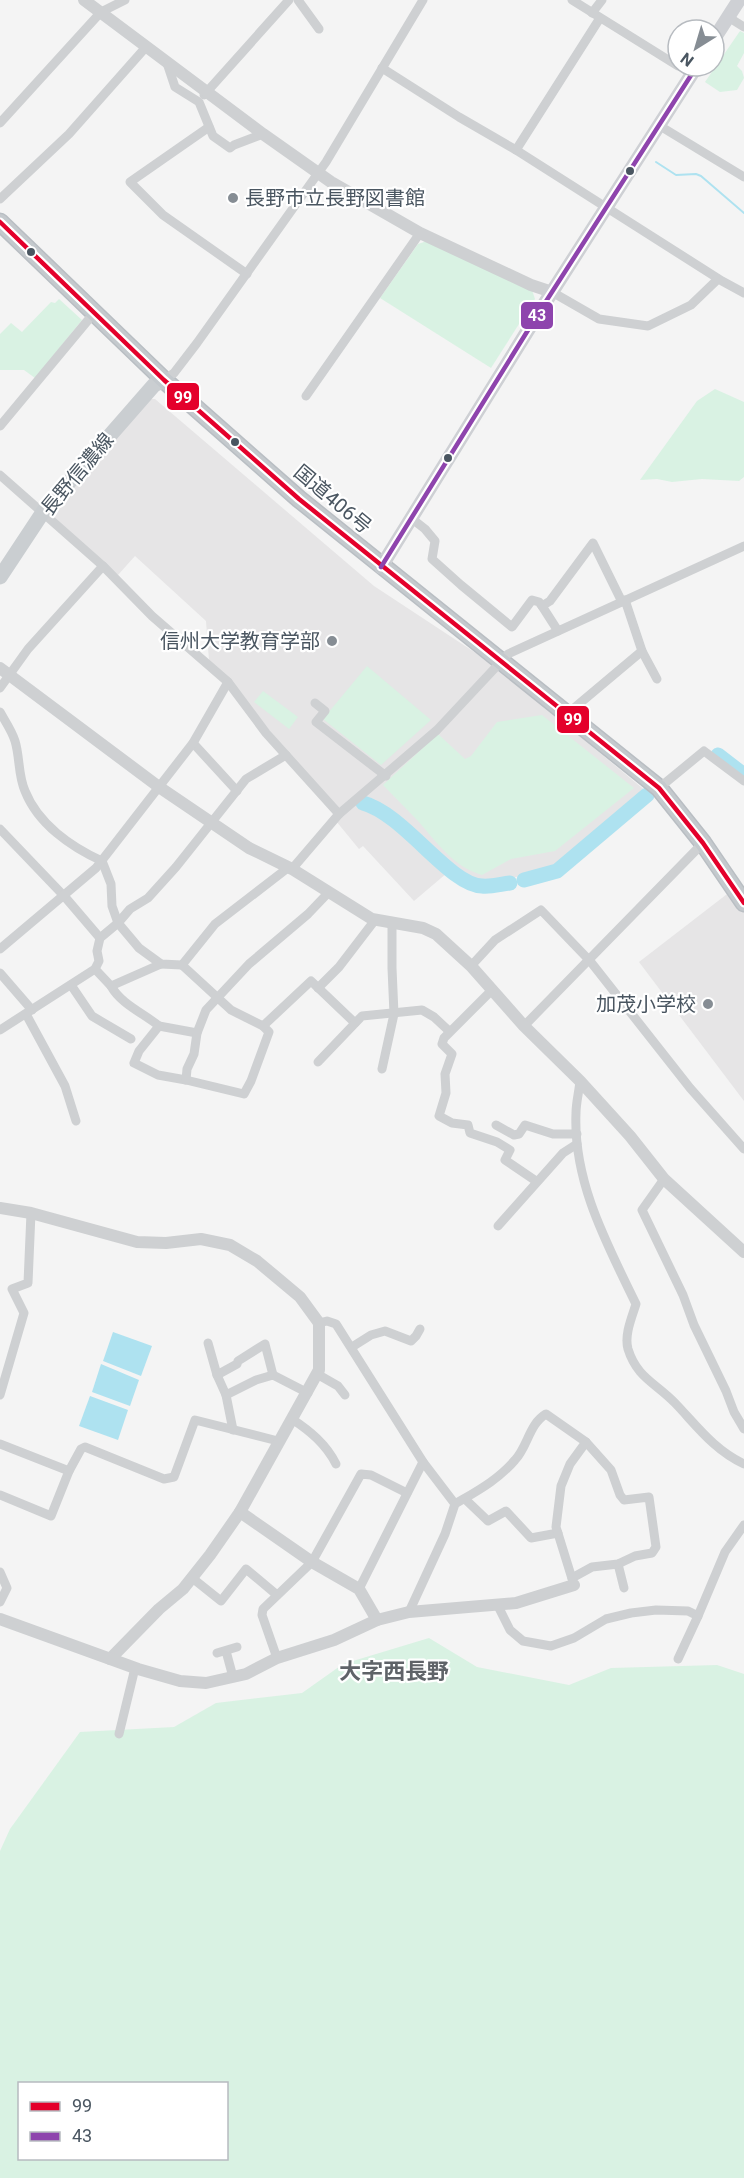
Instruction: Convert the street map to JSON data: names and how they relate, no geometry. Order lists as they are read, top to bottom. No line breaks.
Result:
{"streets":{"highway":["国道406号"],"main road":["長野信濃線"]},"crossings":[["長野信濃線","国道406号"]],"districts":["大字西長野"],"places":["長野市立長野図書館","信州大学教育学部","加茂小学校"],"lines":["transit line 43","transit line 99"],"legend":["99","43"],"north":"bottom left"}
